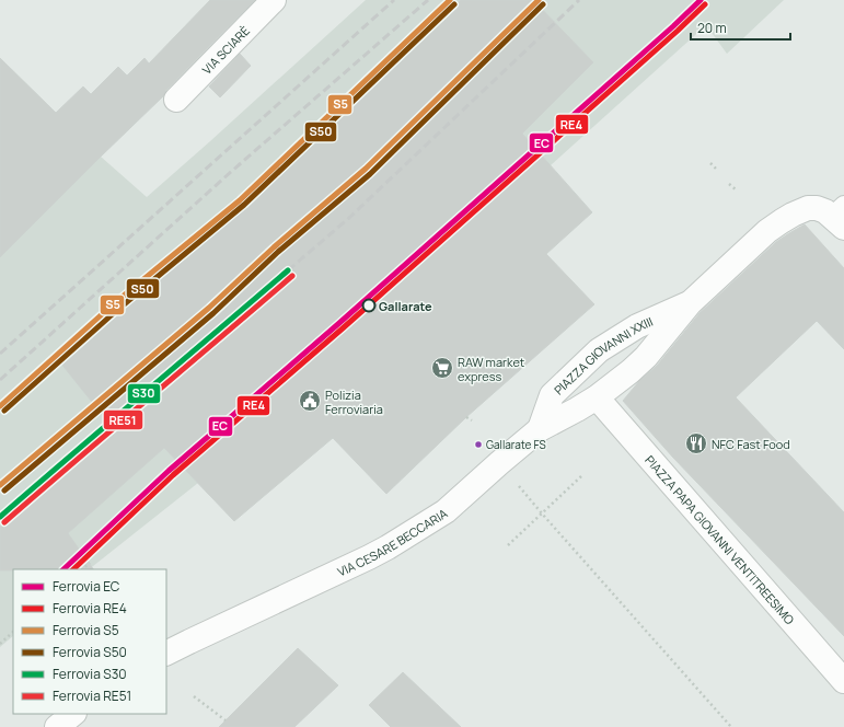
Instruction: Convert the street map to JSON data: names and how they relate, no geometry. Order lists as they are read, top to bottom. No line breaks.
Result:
{"streets":{"street":["VIA SCIARÈ","PIAZZA GIOVANNI XXIII","PIAZZA PAPA GIOVANNI VENTITREESIMO","VIA CESARE BECCARIA"]},"crossings":[["PIAZZA GIOVANNI XXIII","PIAZZA PAPA GIOVANNI VENTITREESIMO"],["PIAZZA GIOVANNI XXIII","VIA CESARE BECCARIA"],["PIAZZA PAPA GIOVANNI VENTITREESIMO","VIA CESARE BECCARIA"]],"places":{"other":["Gallarate","Gallarate FS"],"supermarket":["RAW market express"],"public building":["Polizia Ferroviaria"],"restaurant":["NFC Fast Food"]},"lines":["rail line EC","rail line S5","rail line RE4","rail line S50","rail line S30","rail line RE51"],"legend":["Ferrovia EC","Ferrovia RE4","Ferrovia S5","Ferrovia S50","Ferrovia S30","Ferrovia RE51"],"scale_bar":"20 m"}
